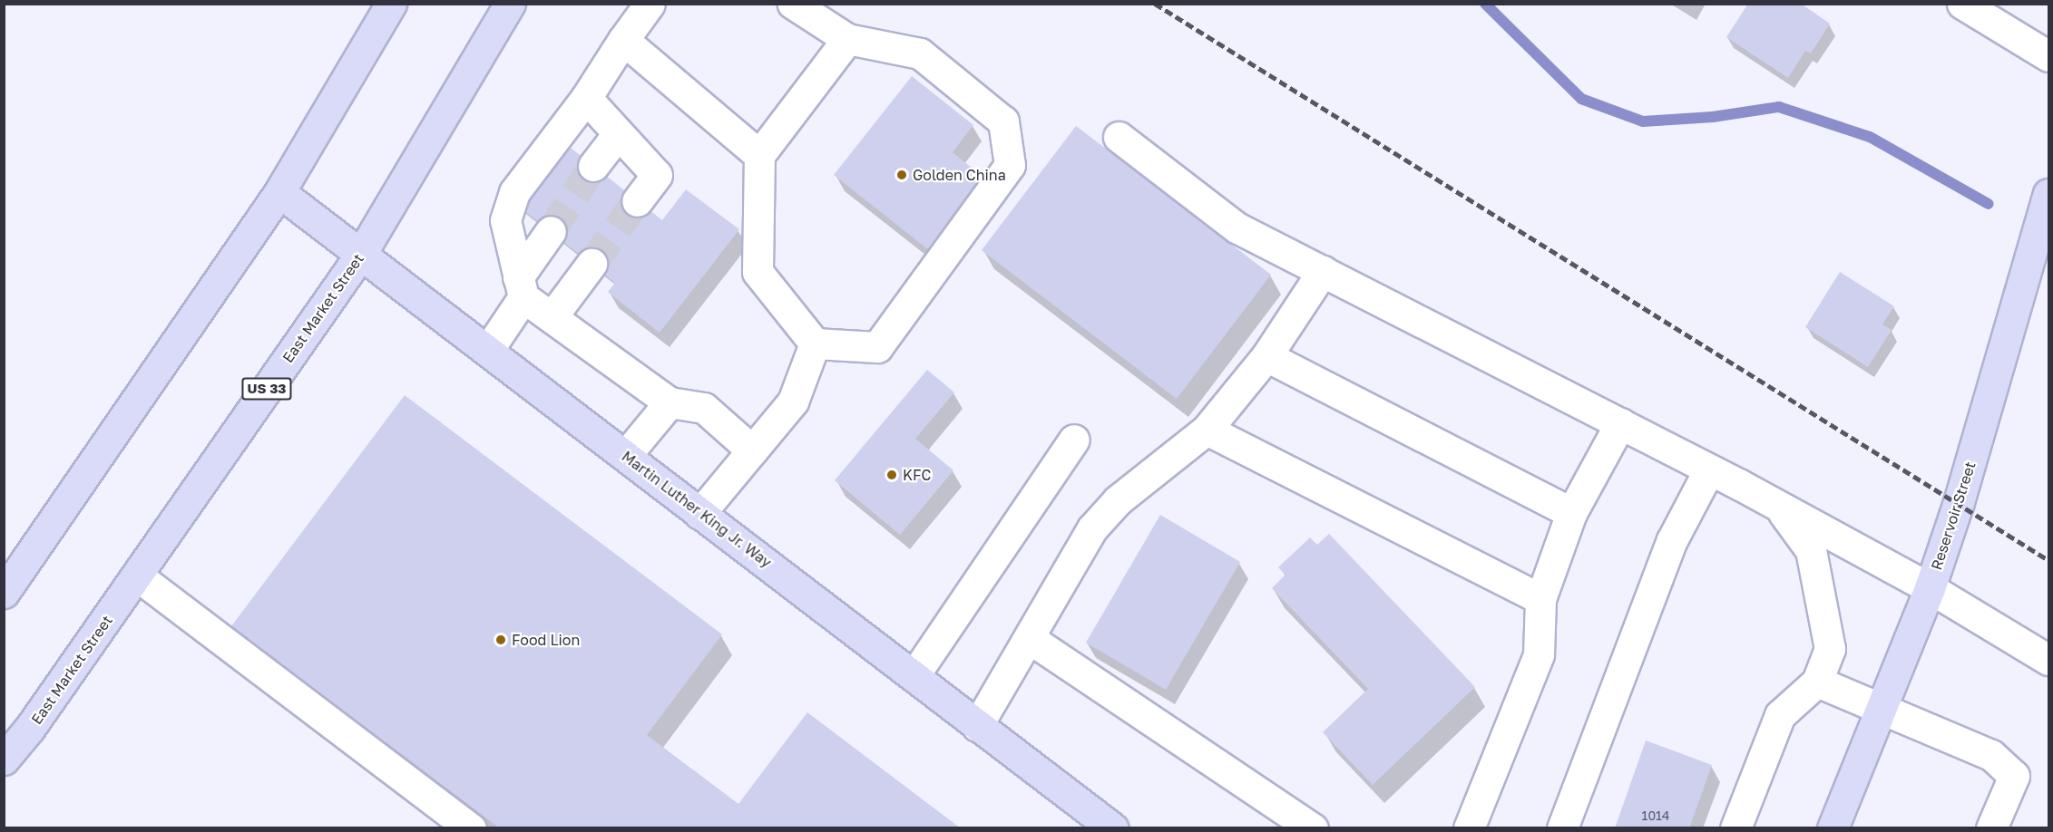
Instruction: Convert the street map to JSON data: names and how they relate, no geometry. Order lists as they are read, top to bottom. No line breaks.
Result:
{"streets":{"main road":["East Market Street","US 33","Martin Luther King Jr. Way","Reservoir Street"]},"crossings":[["East Market Street","Martin Luther King Jr. Way"]],"places":["Golden China","KFC","Food Lion"],"house_numbers":["1014"]}
